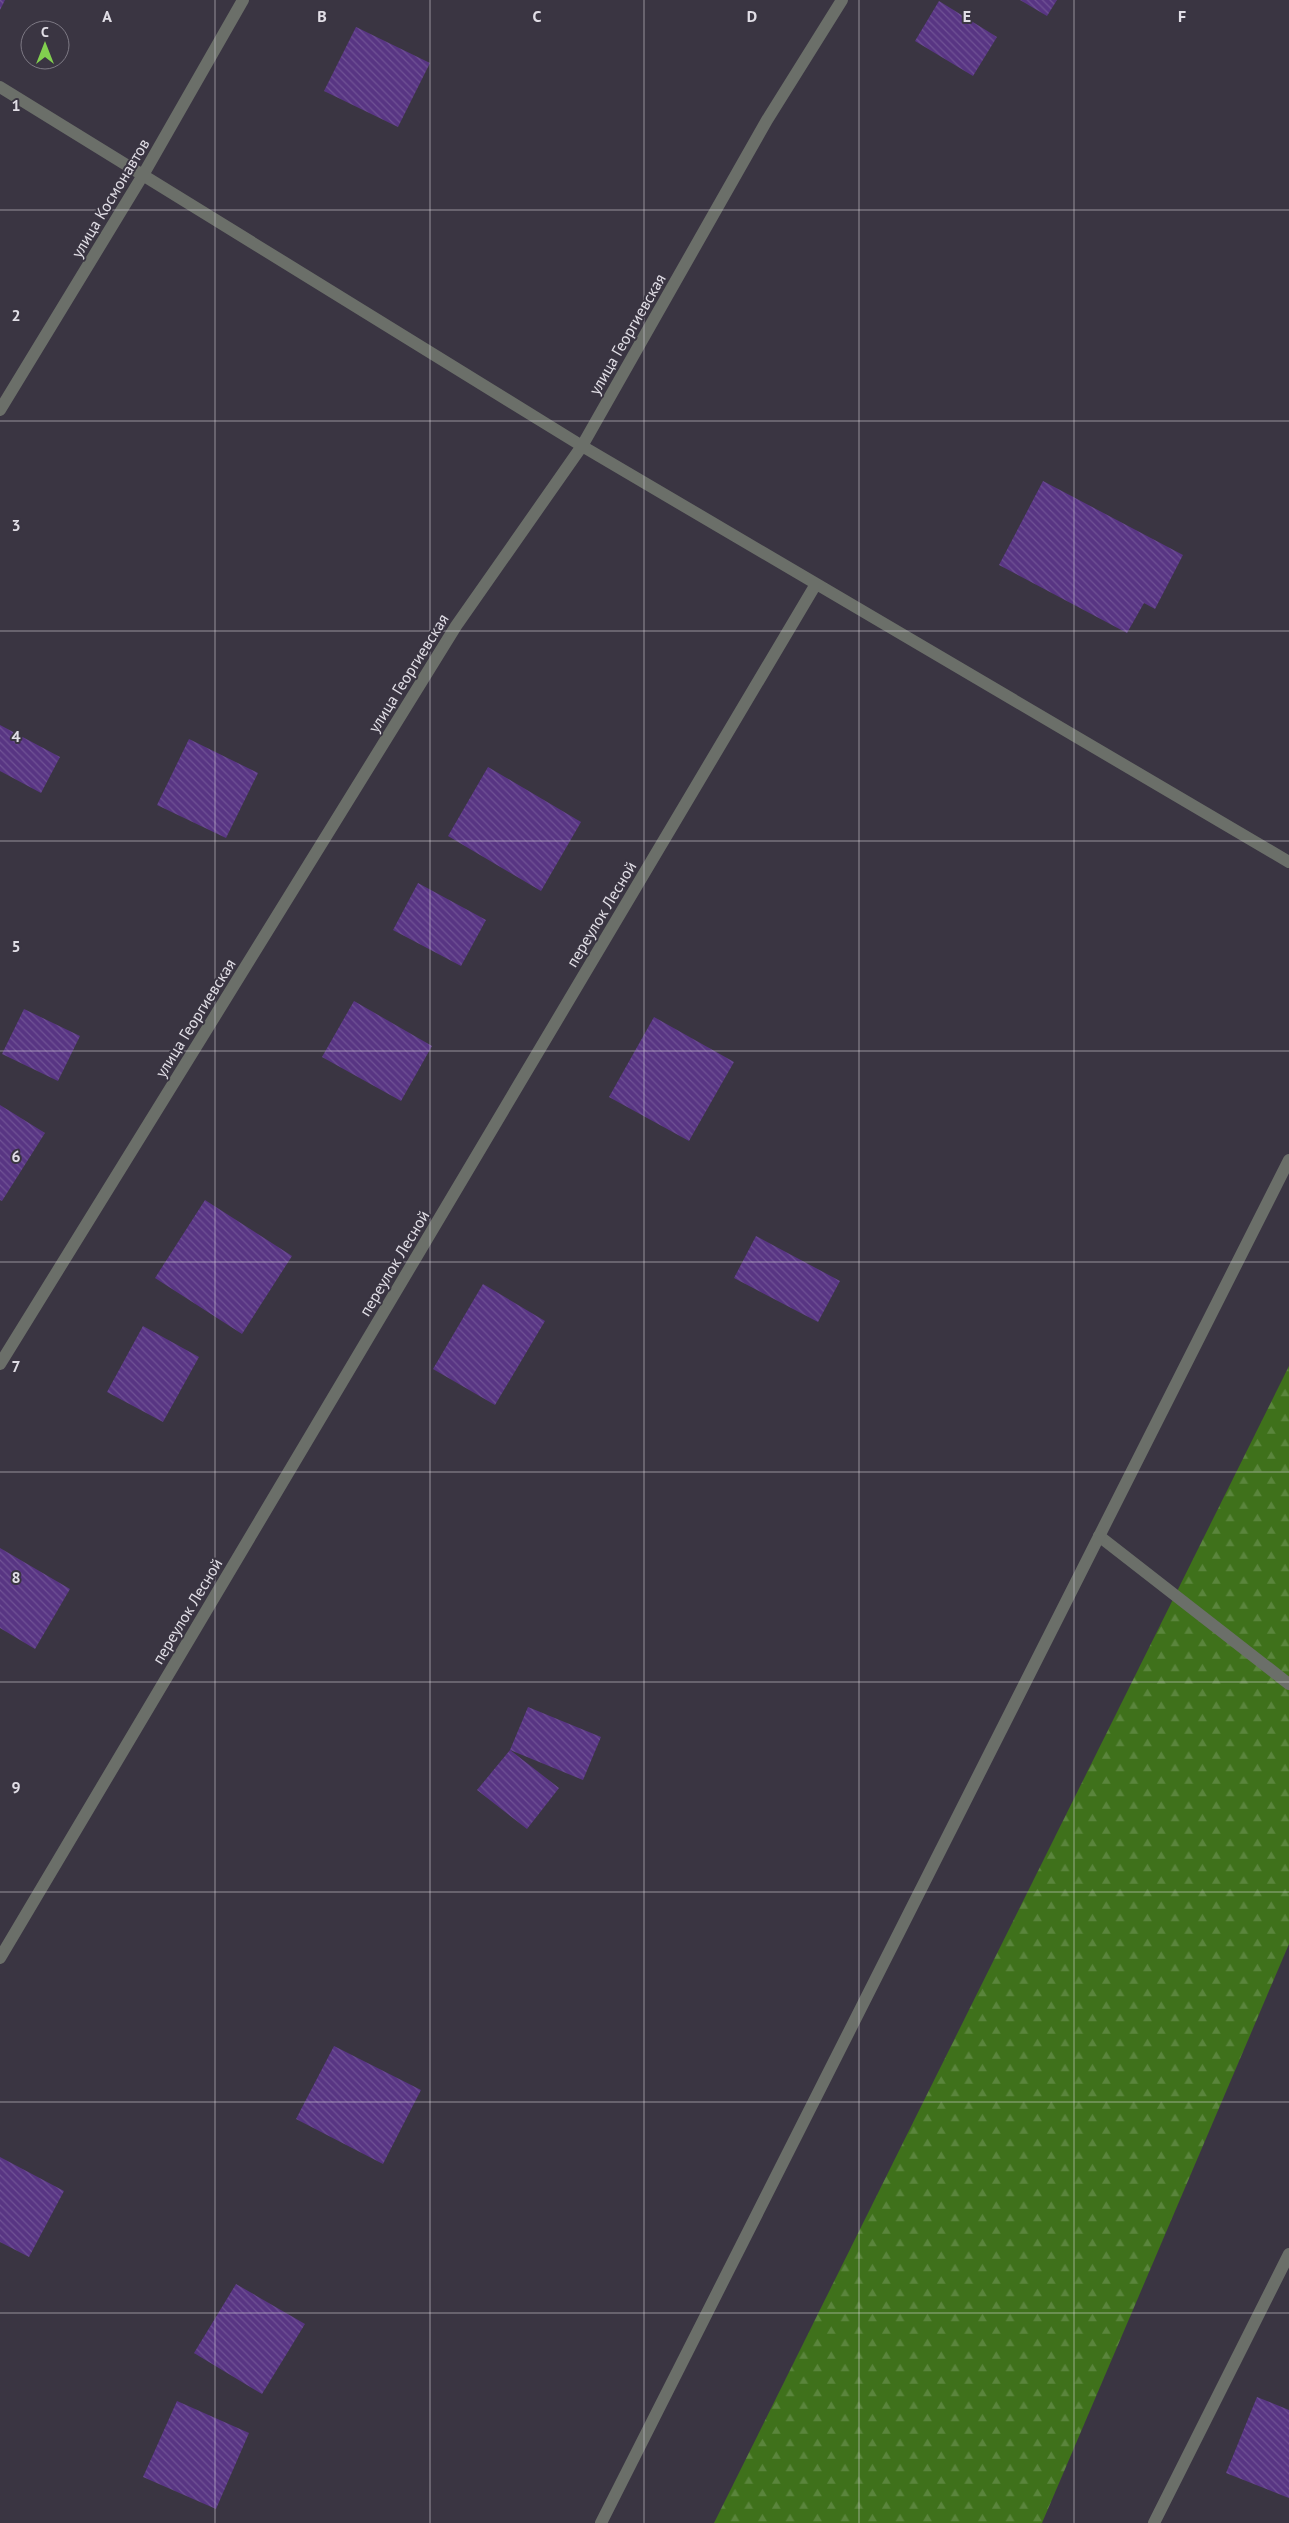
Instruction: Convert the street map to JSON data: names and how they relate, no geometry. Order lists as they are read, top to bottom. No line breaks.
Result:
{"streets":{"street":["улица Космонавтов","улица Георгиевская","переулок Лесной"]},"north":"top","grid":{"columns":["A","B","C","D","E","F"],"rows":["1","2","3","4","5","6","7","8","9"]}}
